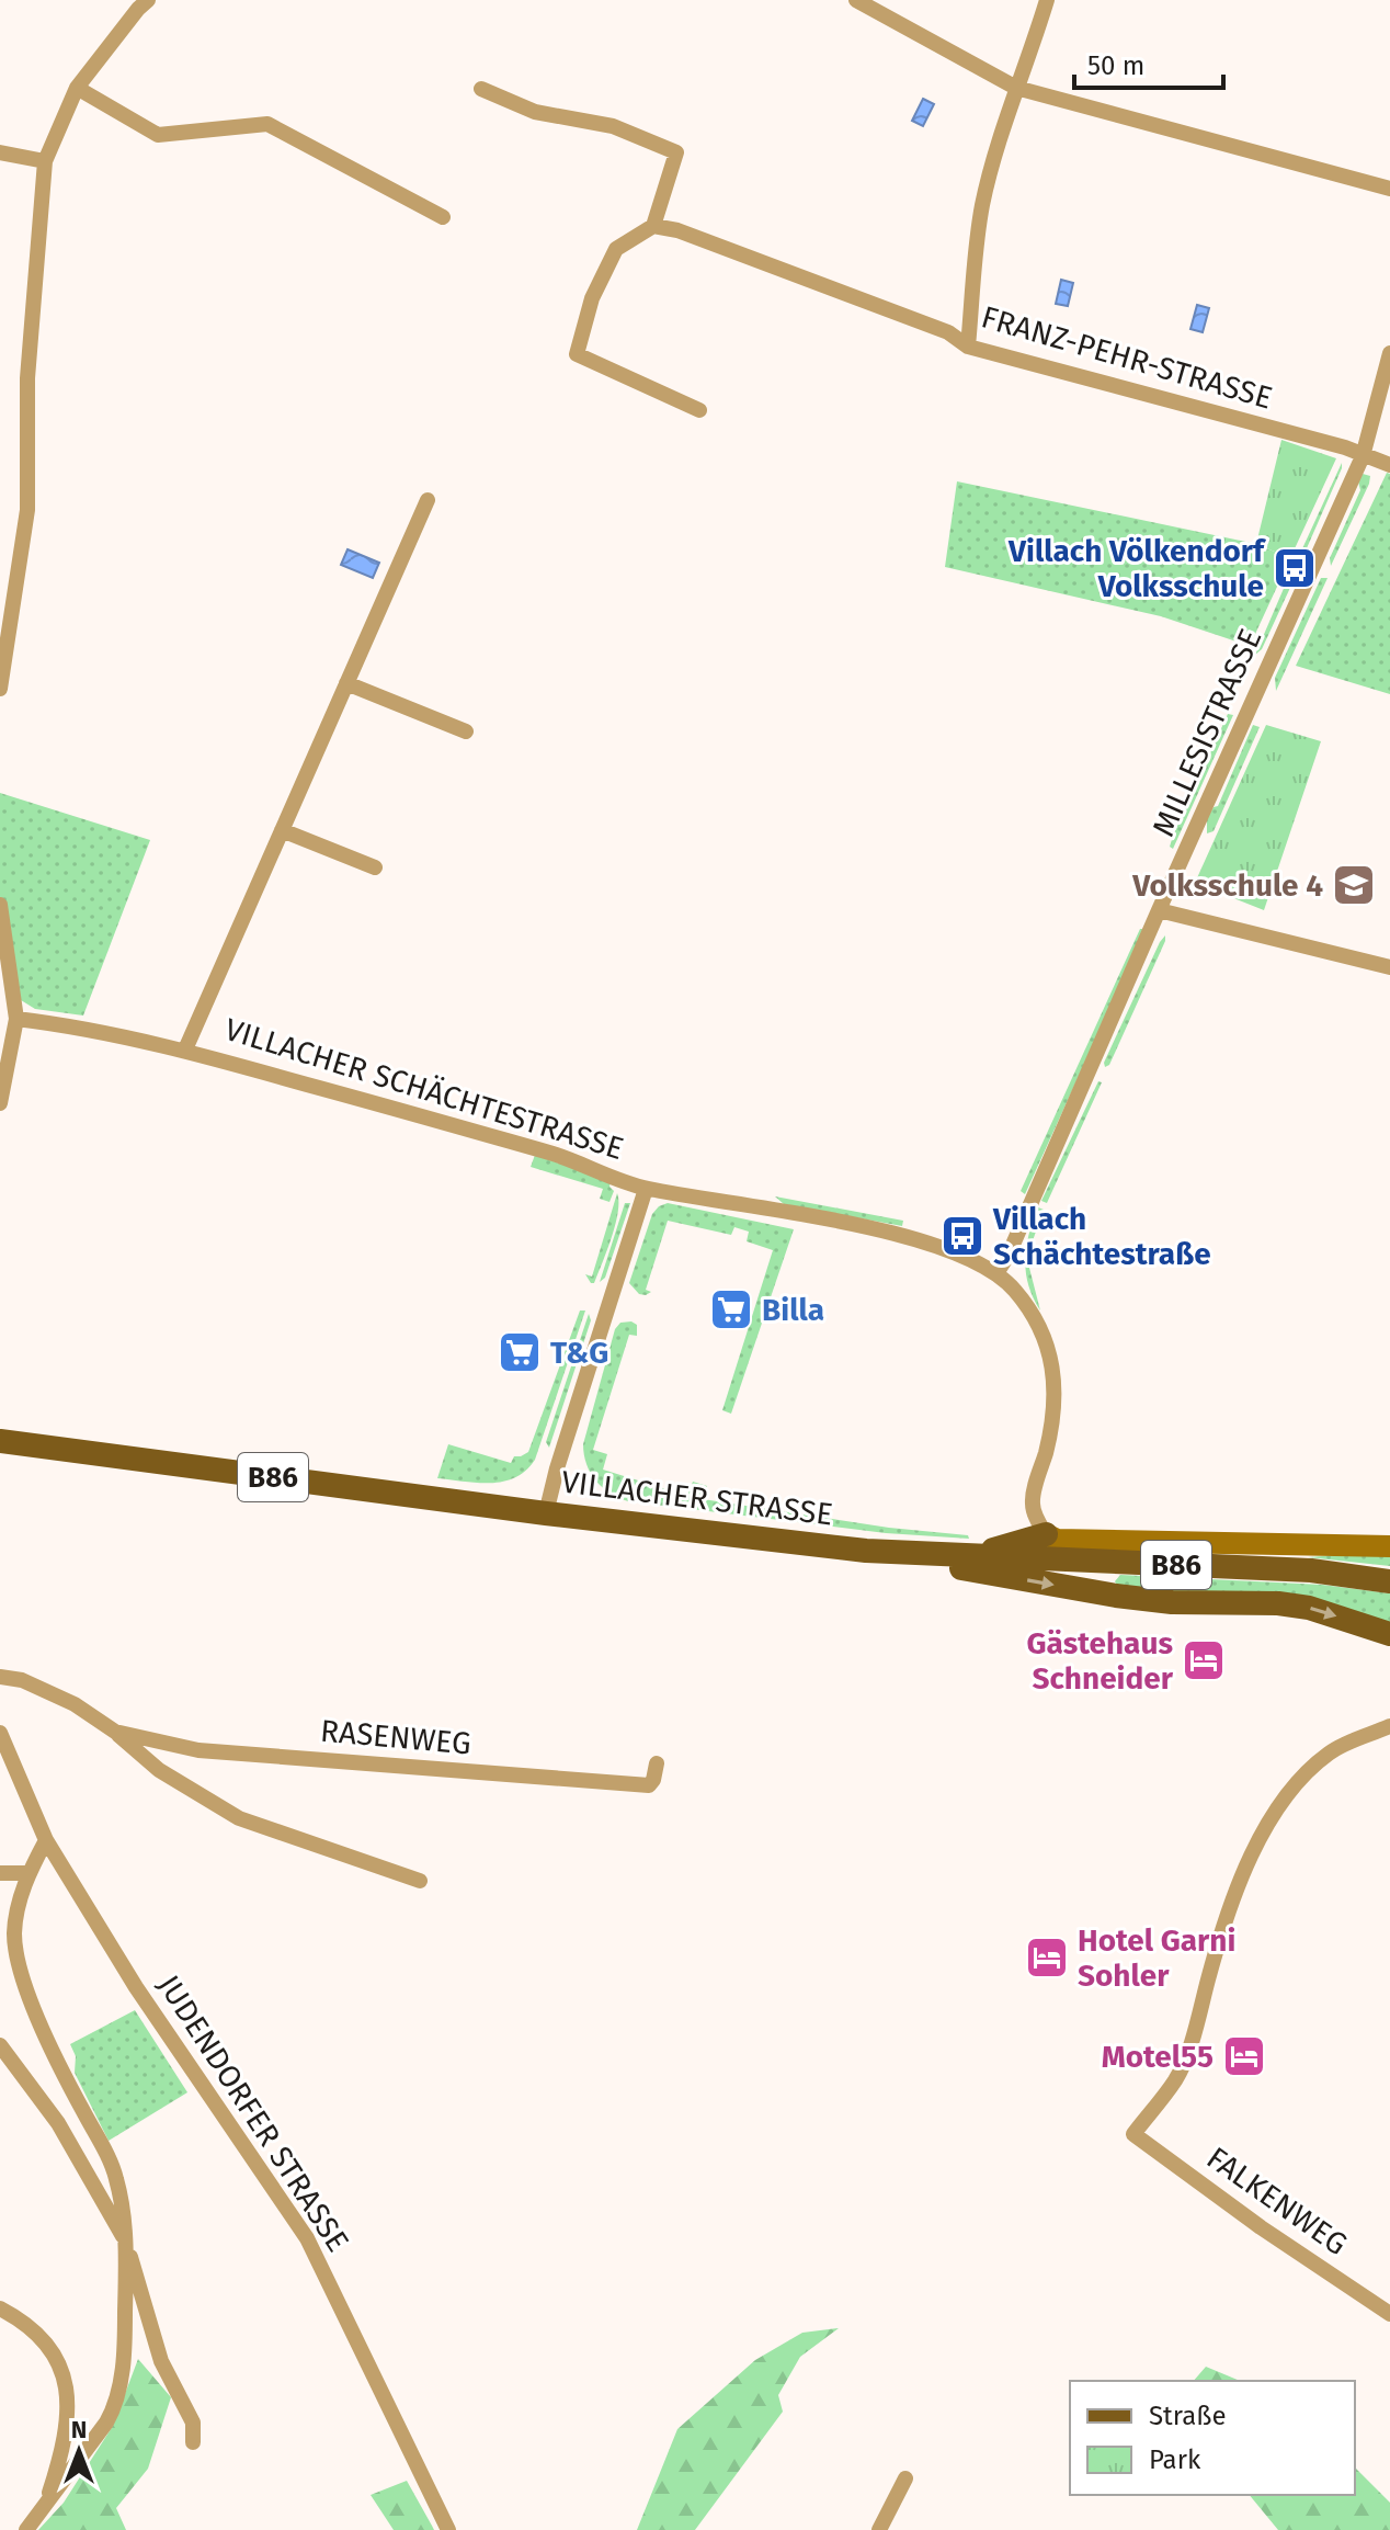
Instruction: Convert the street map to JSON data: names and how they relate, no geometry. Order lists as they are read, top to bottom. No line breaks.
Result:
{"streets":{"main road":["B86","VILLACHER STRASSE"],"street":["FRANZ-PEHR-STRASSE","MILLESISTRASSE","VILLACHER SCHÄCHTESTRASSE","RASENWEG","JUDENDORFER STRASSE","FALKENWEG"]},"crossings":[["FRANZ-PEHR-STRASSE","MILLESISTRASSE"],["MILLESISTRASSE","VILLACHER SCHÄCHTESTRASSE"],["VILLACHER SCHÄCHTESTRASSE","VILLACHER STRASSE"]],"places":{"bus stop":["Villach Völkendorf Volksschule","Villach Schächtestraße"],"school or university":["Volksschule 4"],"supermarket":["Billa","T&G"],"hotel":["Gästehaus Schneider","Hotel Garni Sohler","Motel55"]},"legend":["Straße","Park"],"scale_bar":"50 m","north":"top"}
